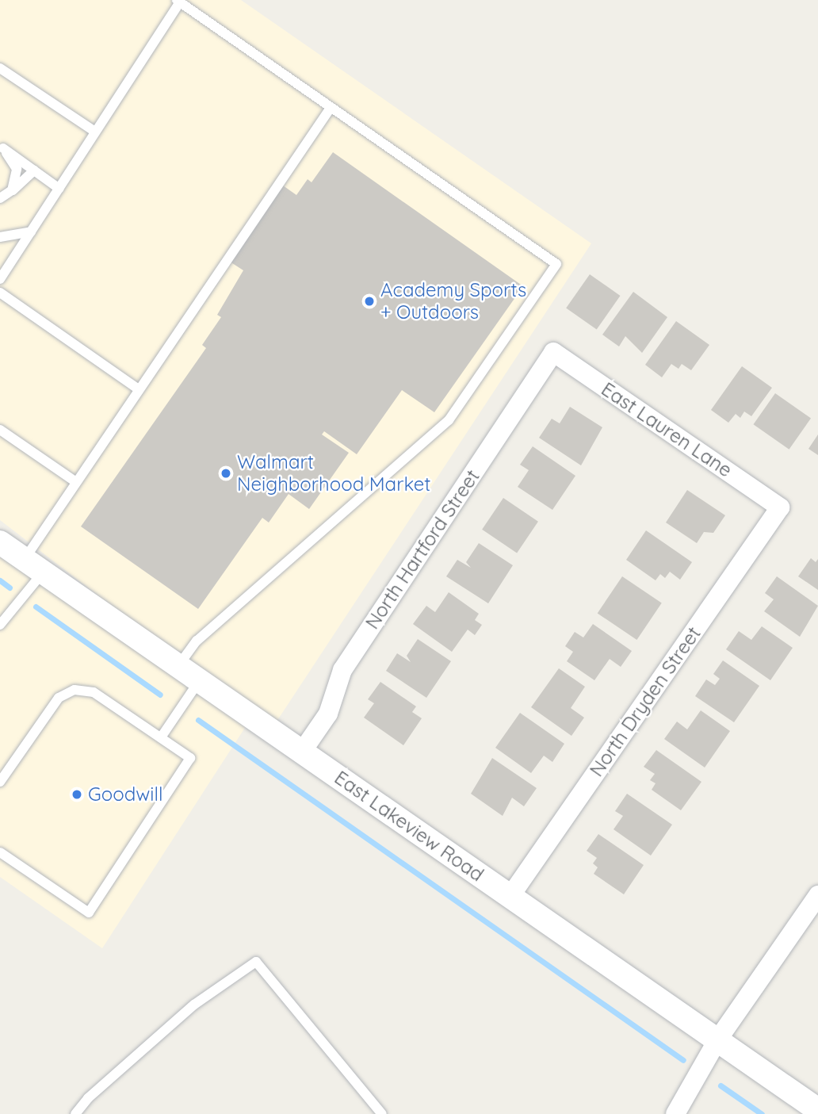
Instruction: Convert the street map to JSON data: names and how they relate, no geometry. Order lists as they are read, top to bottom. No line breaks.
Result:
{"streets":{"street":["East Lauren Lane","North Hartford Street","North Dryden Street","East Lakeview Road"]},"crossings":[["East Lauren Lane","North Hartford Street"],["East Lauren Lane","North Dryden Street"],["North Hartford Street","East Lakeview Road"],["North Dryden Street","East Lakeview Road"]],"places":["Academy Sports + Outdoors","Walmart Neighborhood Market","Goodwill"]}
